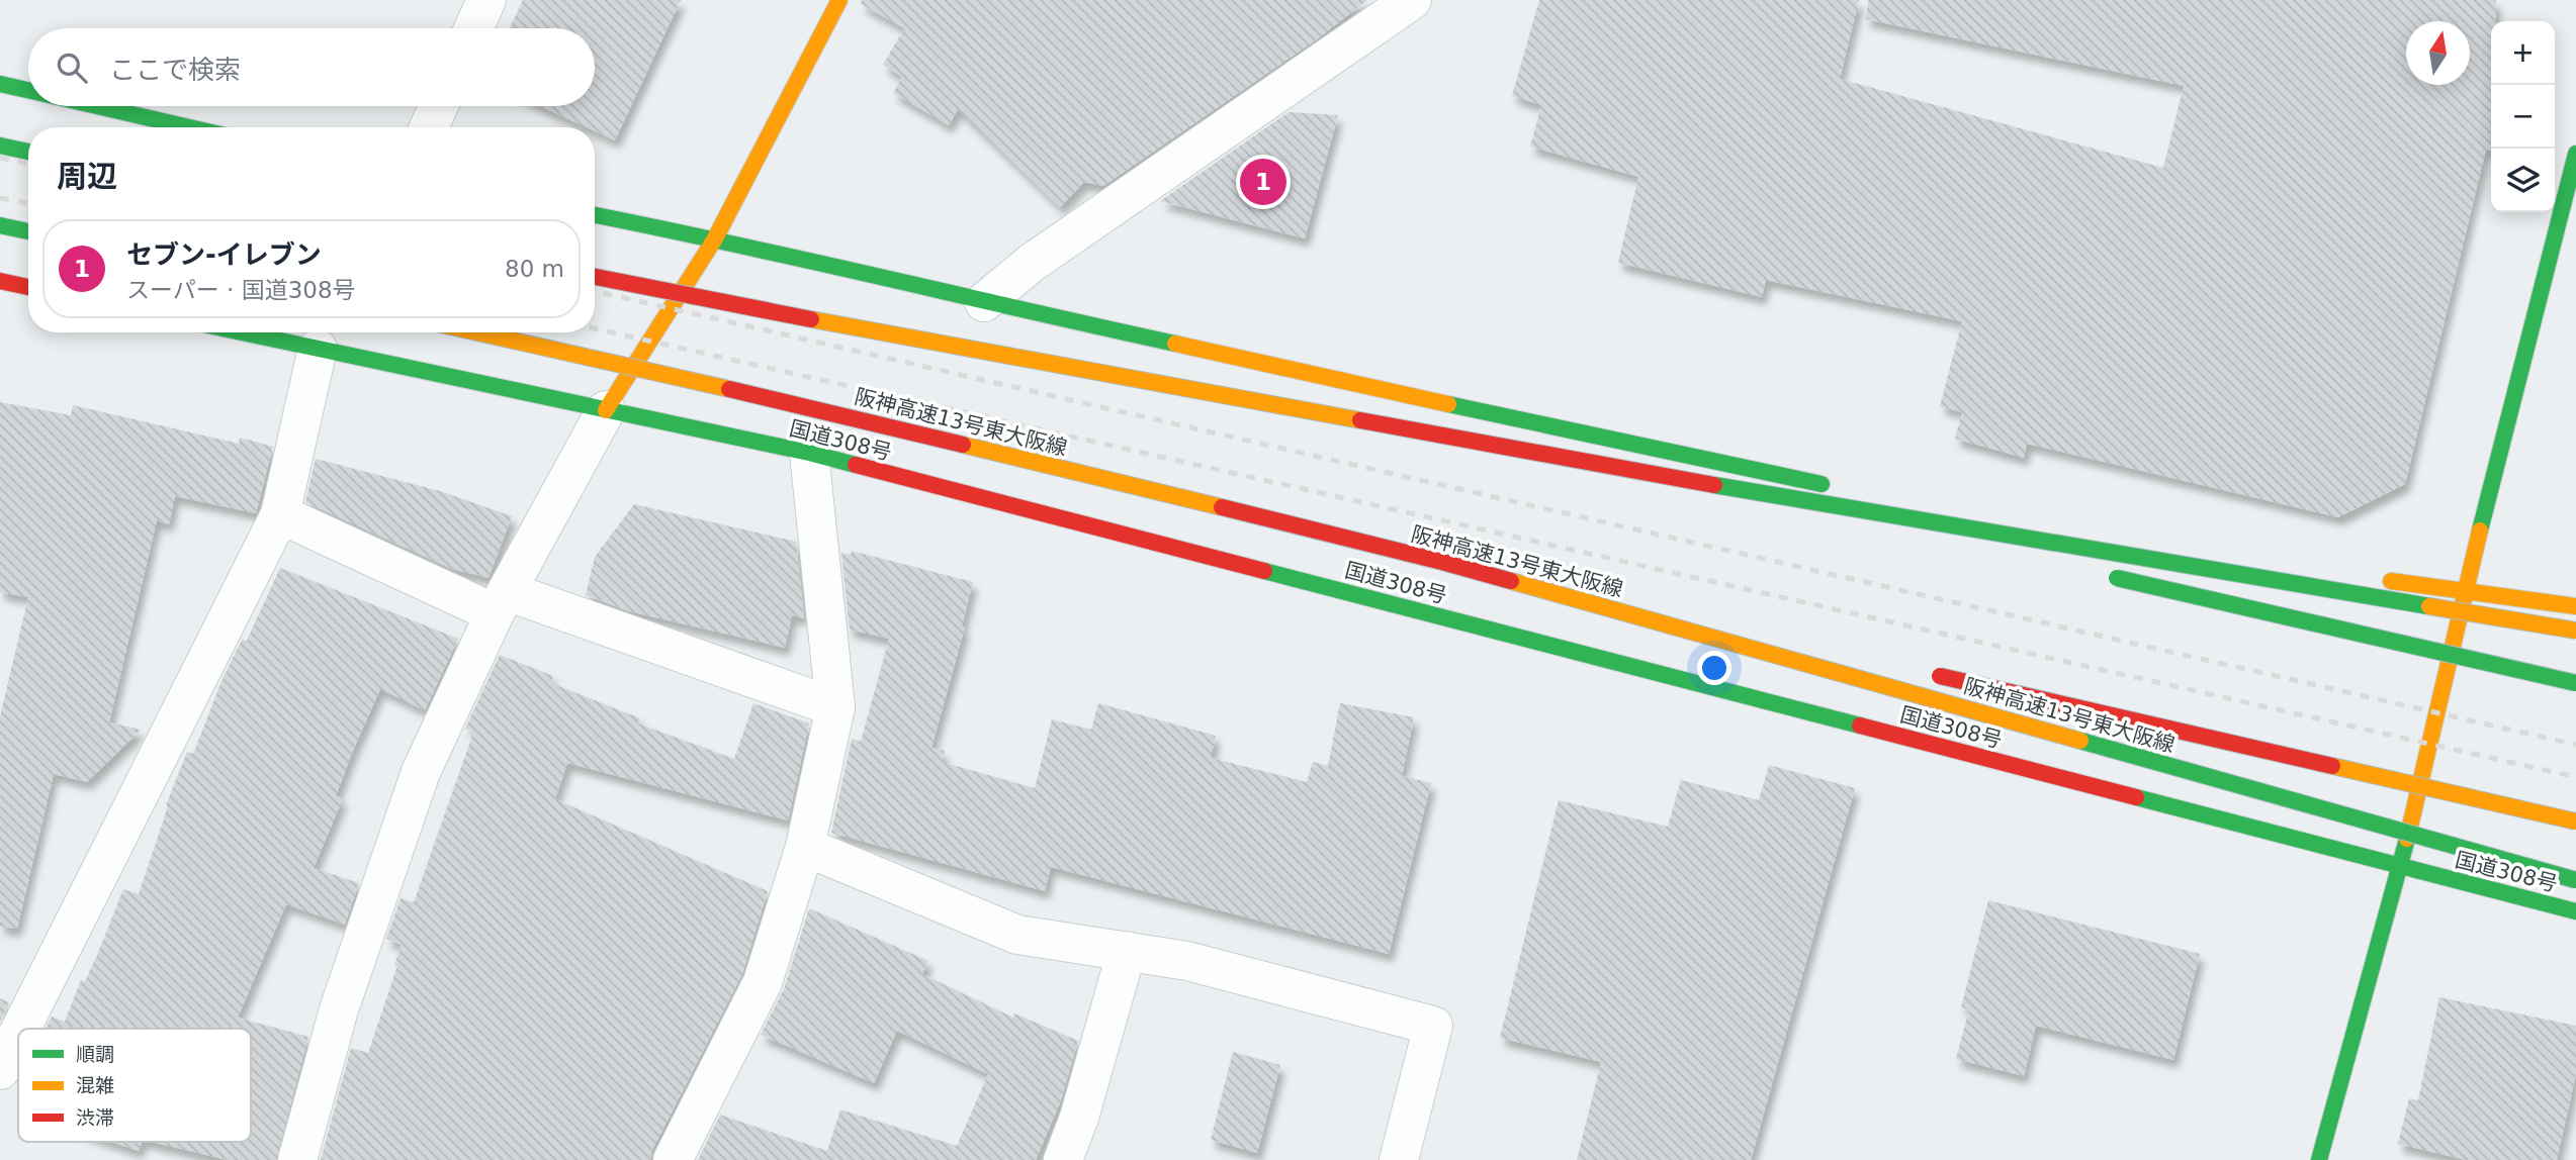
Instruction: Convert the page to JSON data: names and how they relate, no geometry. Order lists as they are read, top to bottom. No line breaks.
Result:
{"streets":{"main road":["阪神高速13号東大阪線","国道308号"]},"legend":["順調","混雑","渋滞"],"north":"top","page":{"map_buttons":["+","−"],"search":"ここで検索","heading":"周辺","pins":"1","list":[{"mark":"1","name":"セブン-イレブン","note":"スーパー · 国道308号","value":"80 m"}]}}
